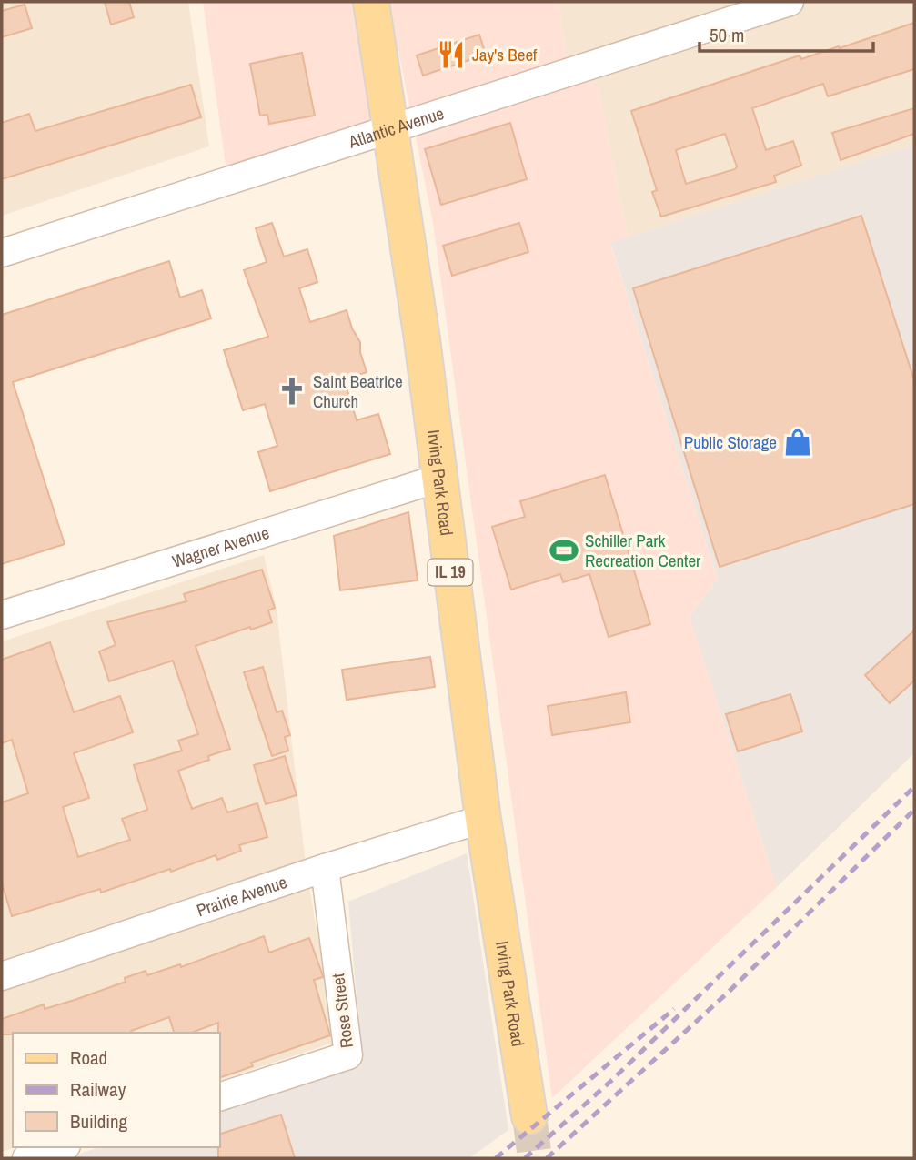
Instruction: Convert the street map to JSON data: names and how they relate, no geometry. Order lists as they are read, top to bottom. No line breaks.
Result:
{"streets":{"main road":["Irving Park Road","IL 19"],"street":["Atlantic Avenue","Wagner Avenue","Prairie Avenue","Rose Street"]},"crossings":[["Atlantic Avenue","Irving Park Road"],["Irving Park Road","Wagner Avenue"],["Irving Park Road","Prairie Avenue"],["Prairie Avenue","Rose Street"]],"places":{"restaurant":["Jay's Beef"],"church":["Saint Beatrice Church"],"shop":["Public Storage"],"sports":["Schiller Park Recreation Center"]},"legend":["Road","Railway","Building"],"scale_bar":"50 m"}
